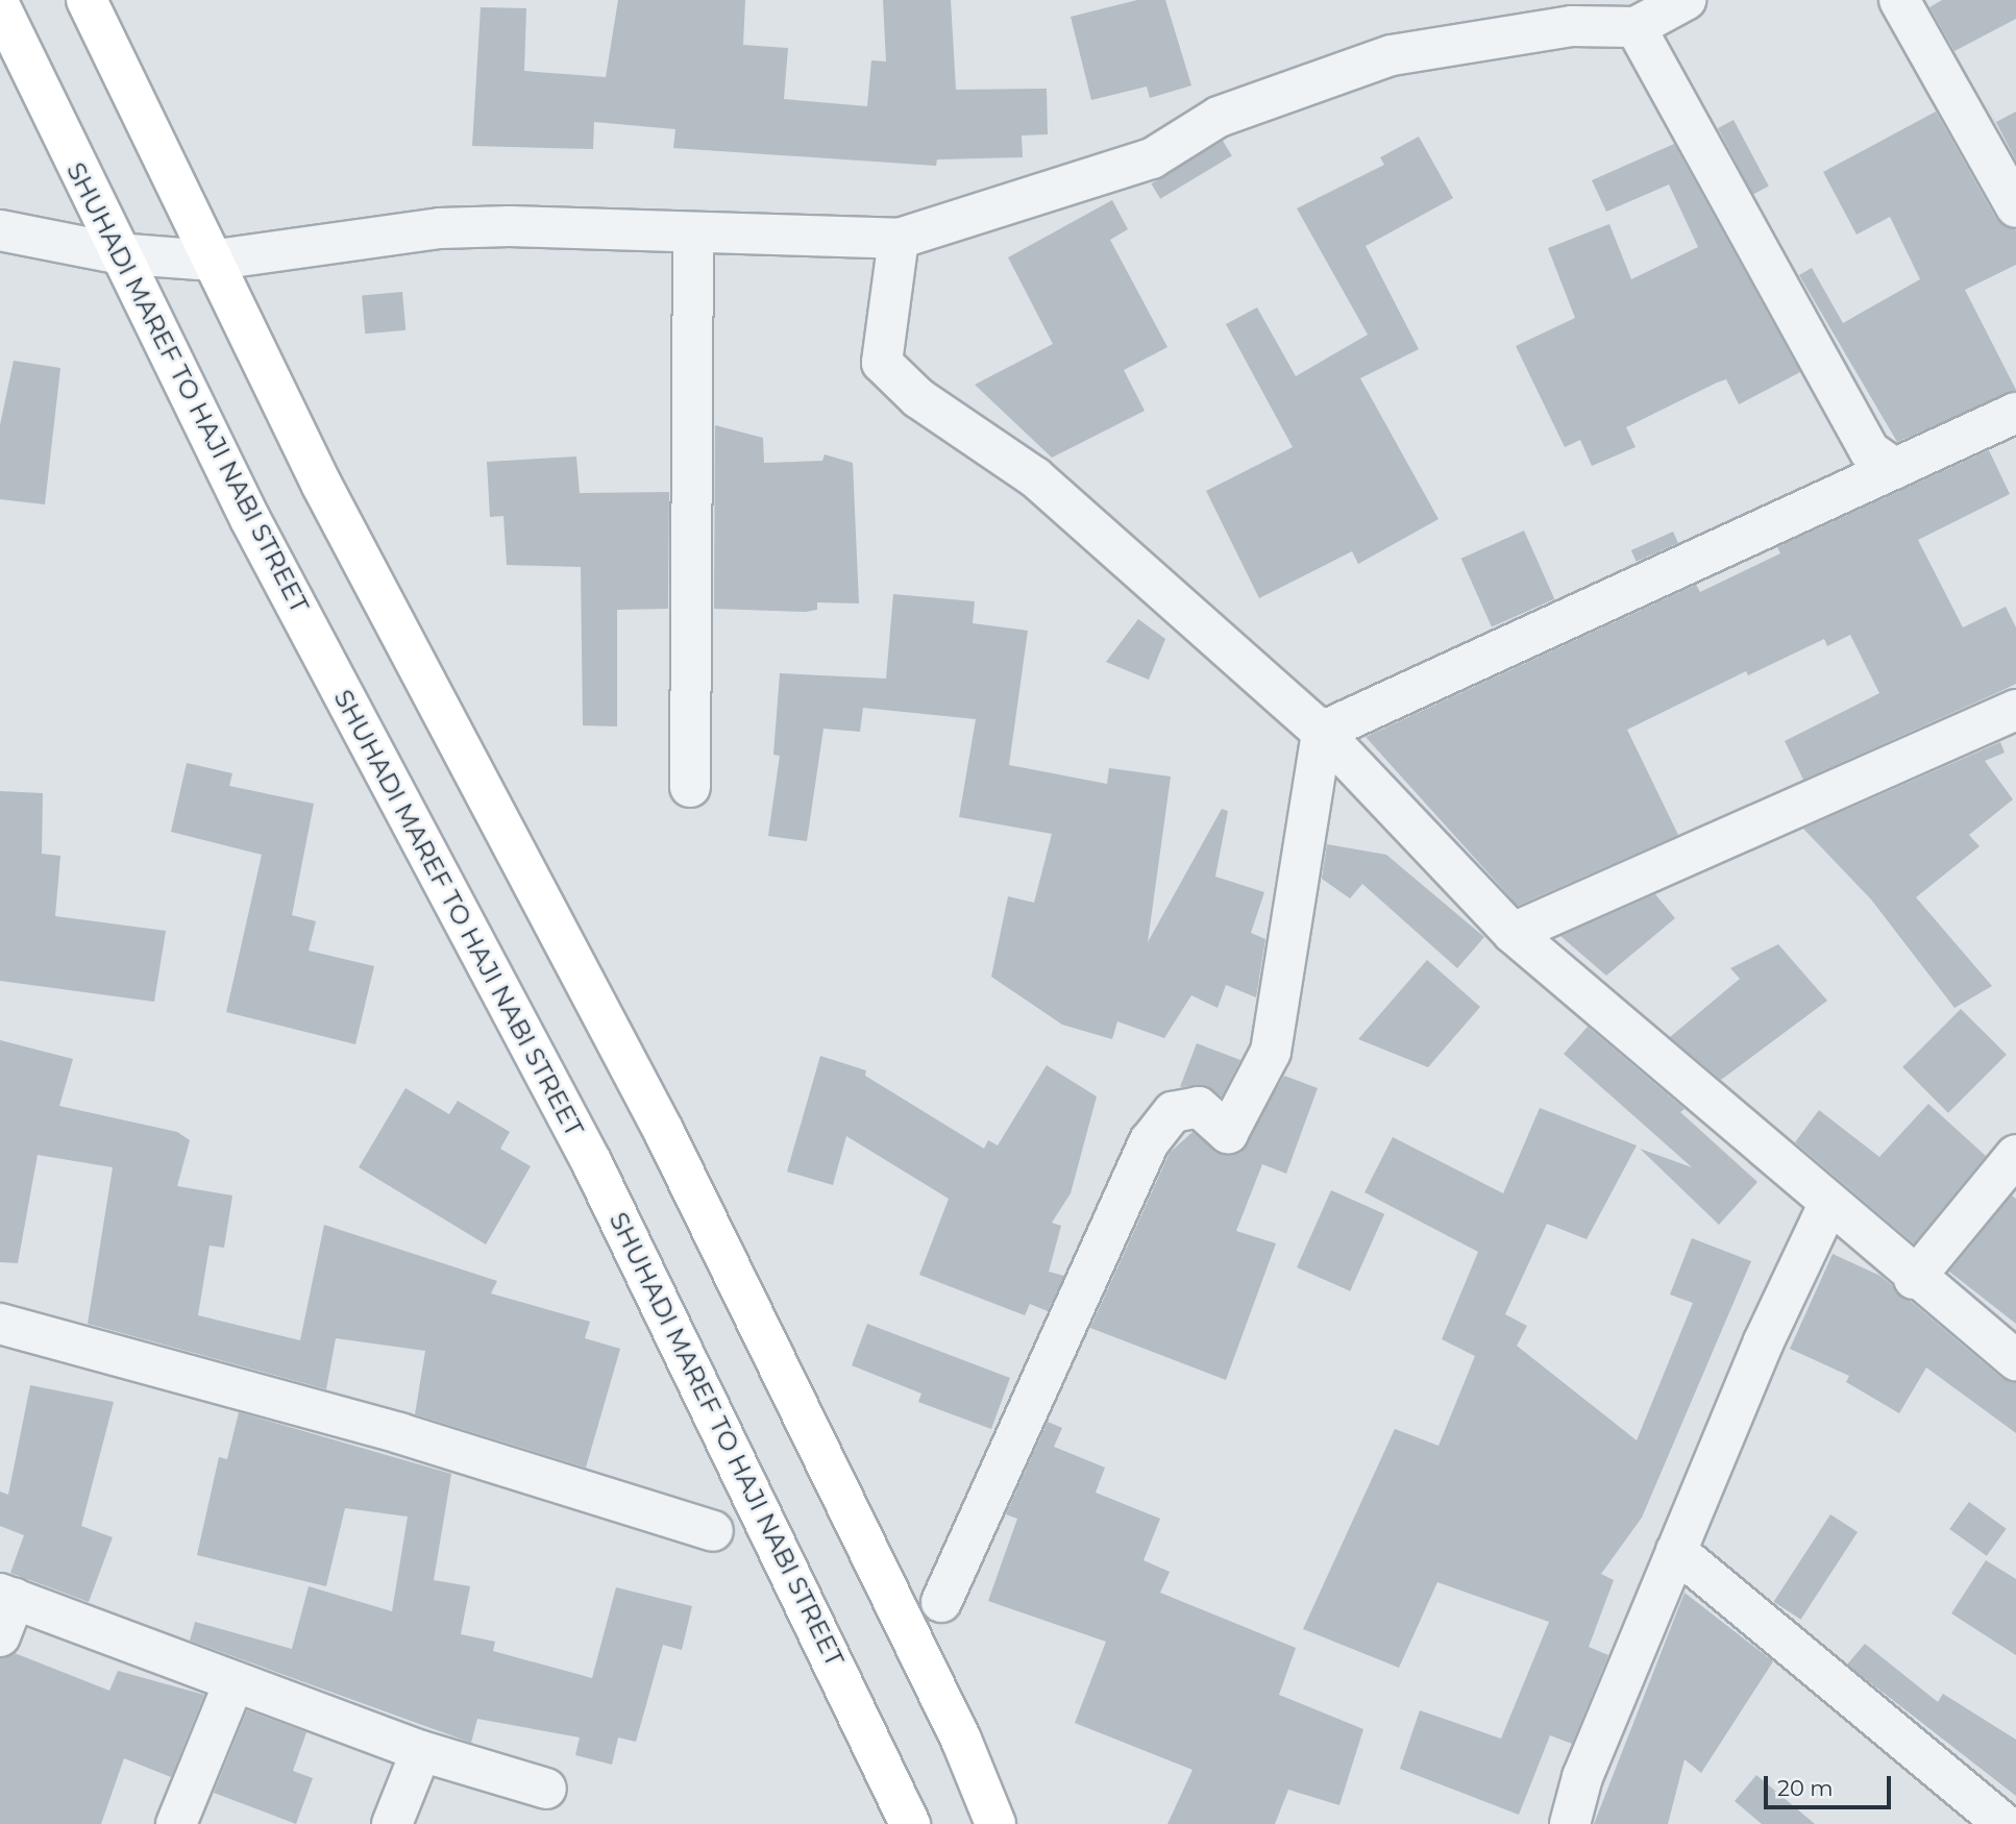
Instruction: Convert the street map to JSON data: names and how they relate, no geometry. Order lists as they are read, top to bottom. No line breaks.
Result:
{"streets":{"main road":["SHUHADI MAREF TO HAJI NABI STREET"]},"scale_bar":"20 m"}
